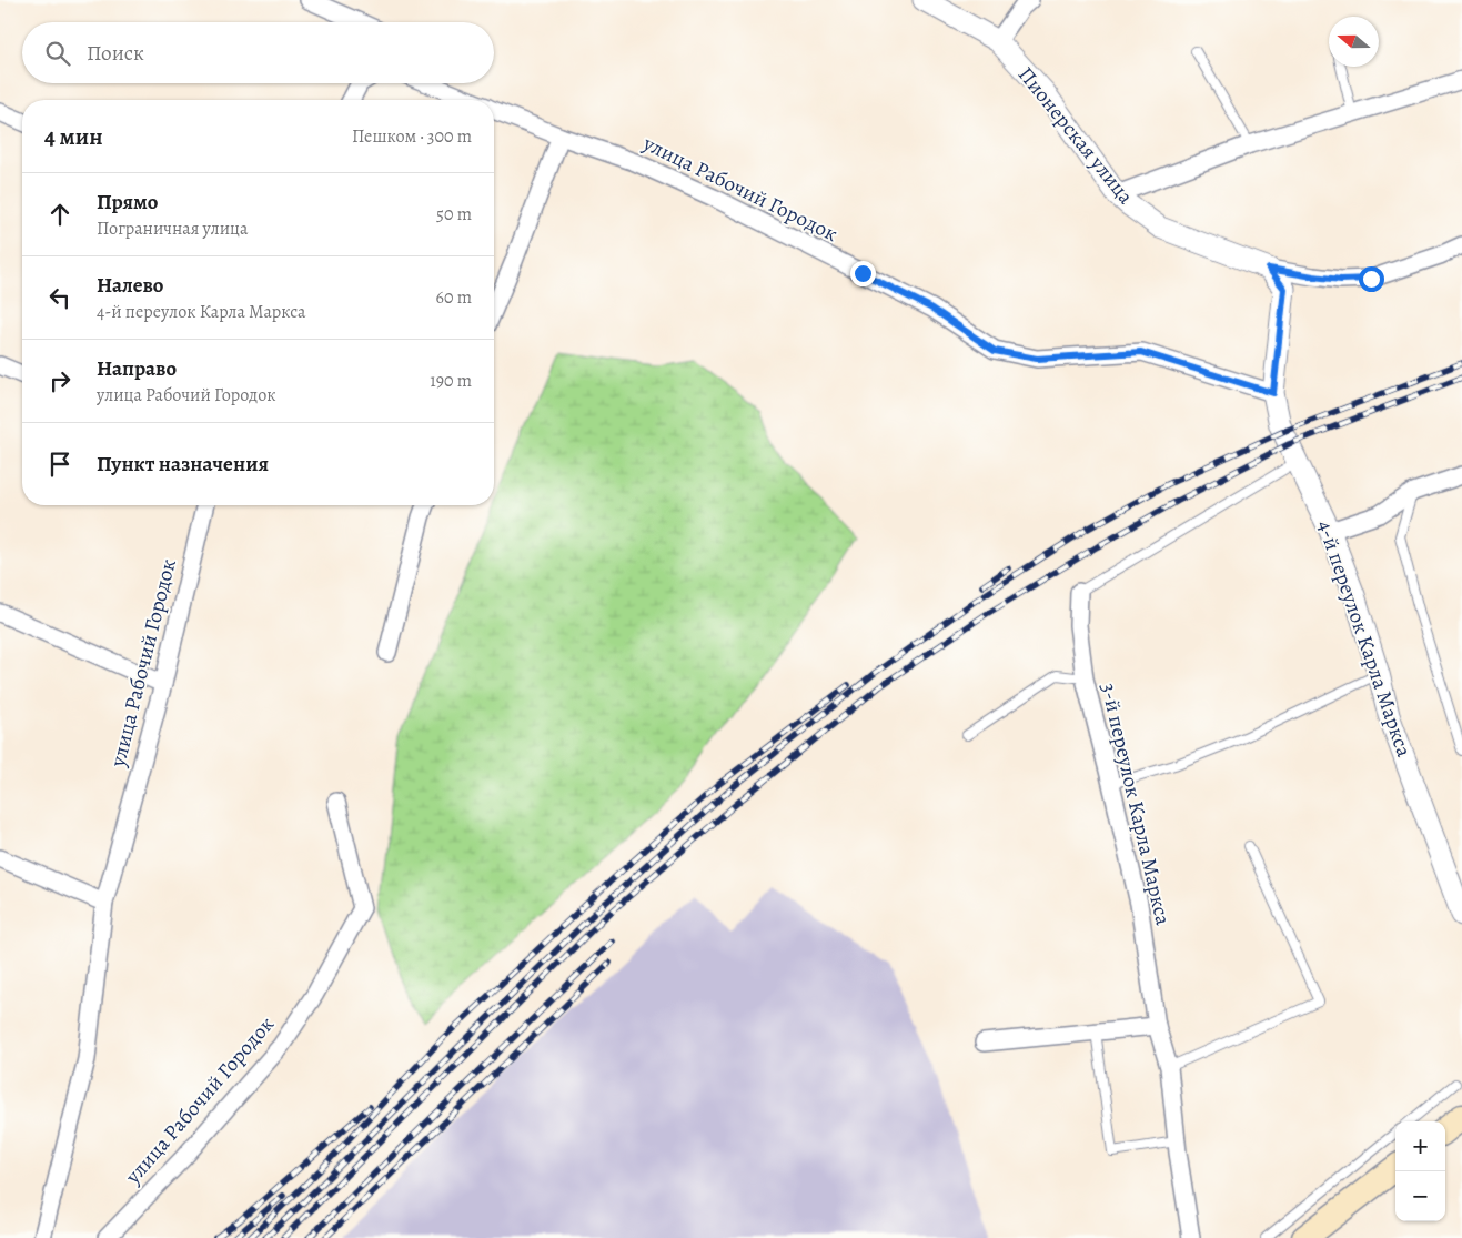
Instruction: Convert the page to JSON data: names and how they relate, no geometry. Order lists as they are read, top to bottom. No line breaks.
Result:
{"streets":{"street":["Пионерская улица","улица Рабочий Городок","4-й переулок Карла Маркса","3-й переулок Карла Маркса"]},"crossings":[["Пионерская улица","4-й переулок Карла Маркса"],["улица Рабочий Городок","4-й переулок Карла Маркса"]],"north":"left","page":{"search":"Поиск","heading":["4 мин","Пешком · 300 m"],"list":[["Прямо","Пограничная улица","50 m"],["Налево","4-й переулок Карла Маркса","60 m"],["Направо","улица Рабочий Городок","190 m"],"Пункт назначения"],"map_buttons":["+","−"]}}
